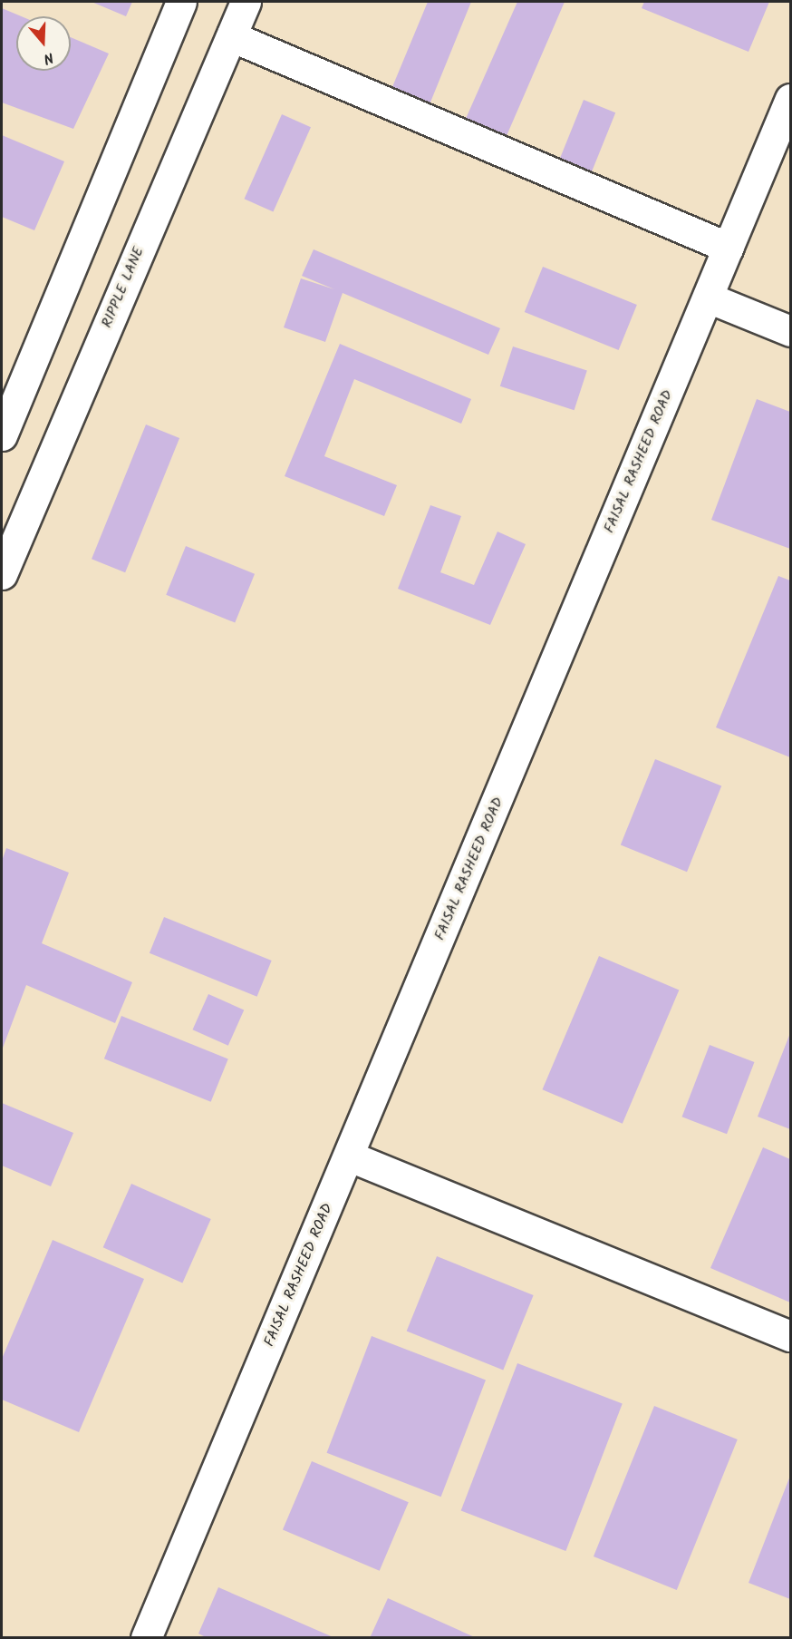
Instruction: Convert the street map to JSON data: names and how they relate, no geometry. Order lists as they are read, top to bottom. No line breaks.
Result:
{"streets":{"street":["RIPPLE LANE","FAISAL RASHEED ROAD"]},"north":"bottom"}
